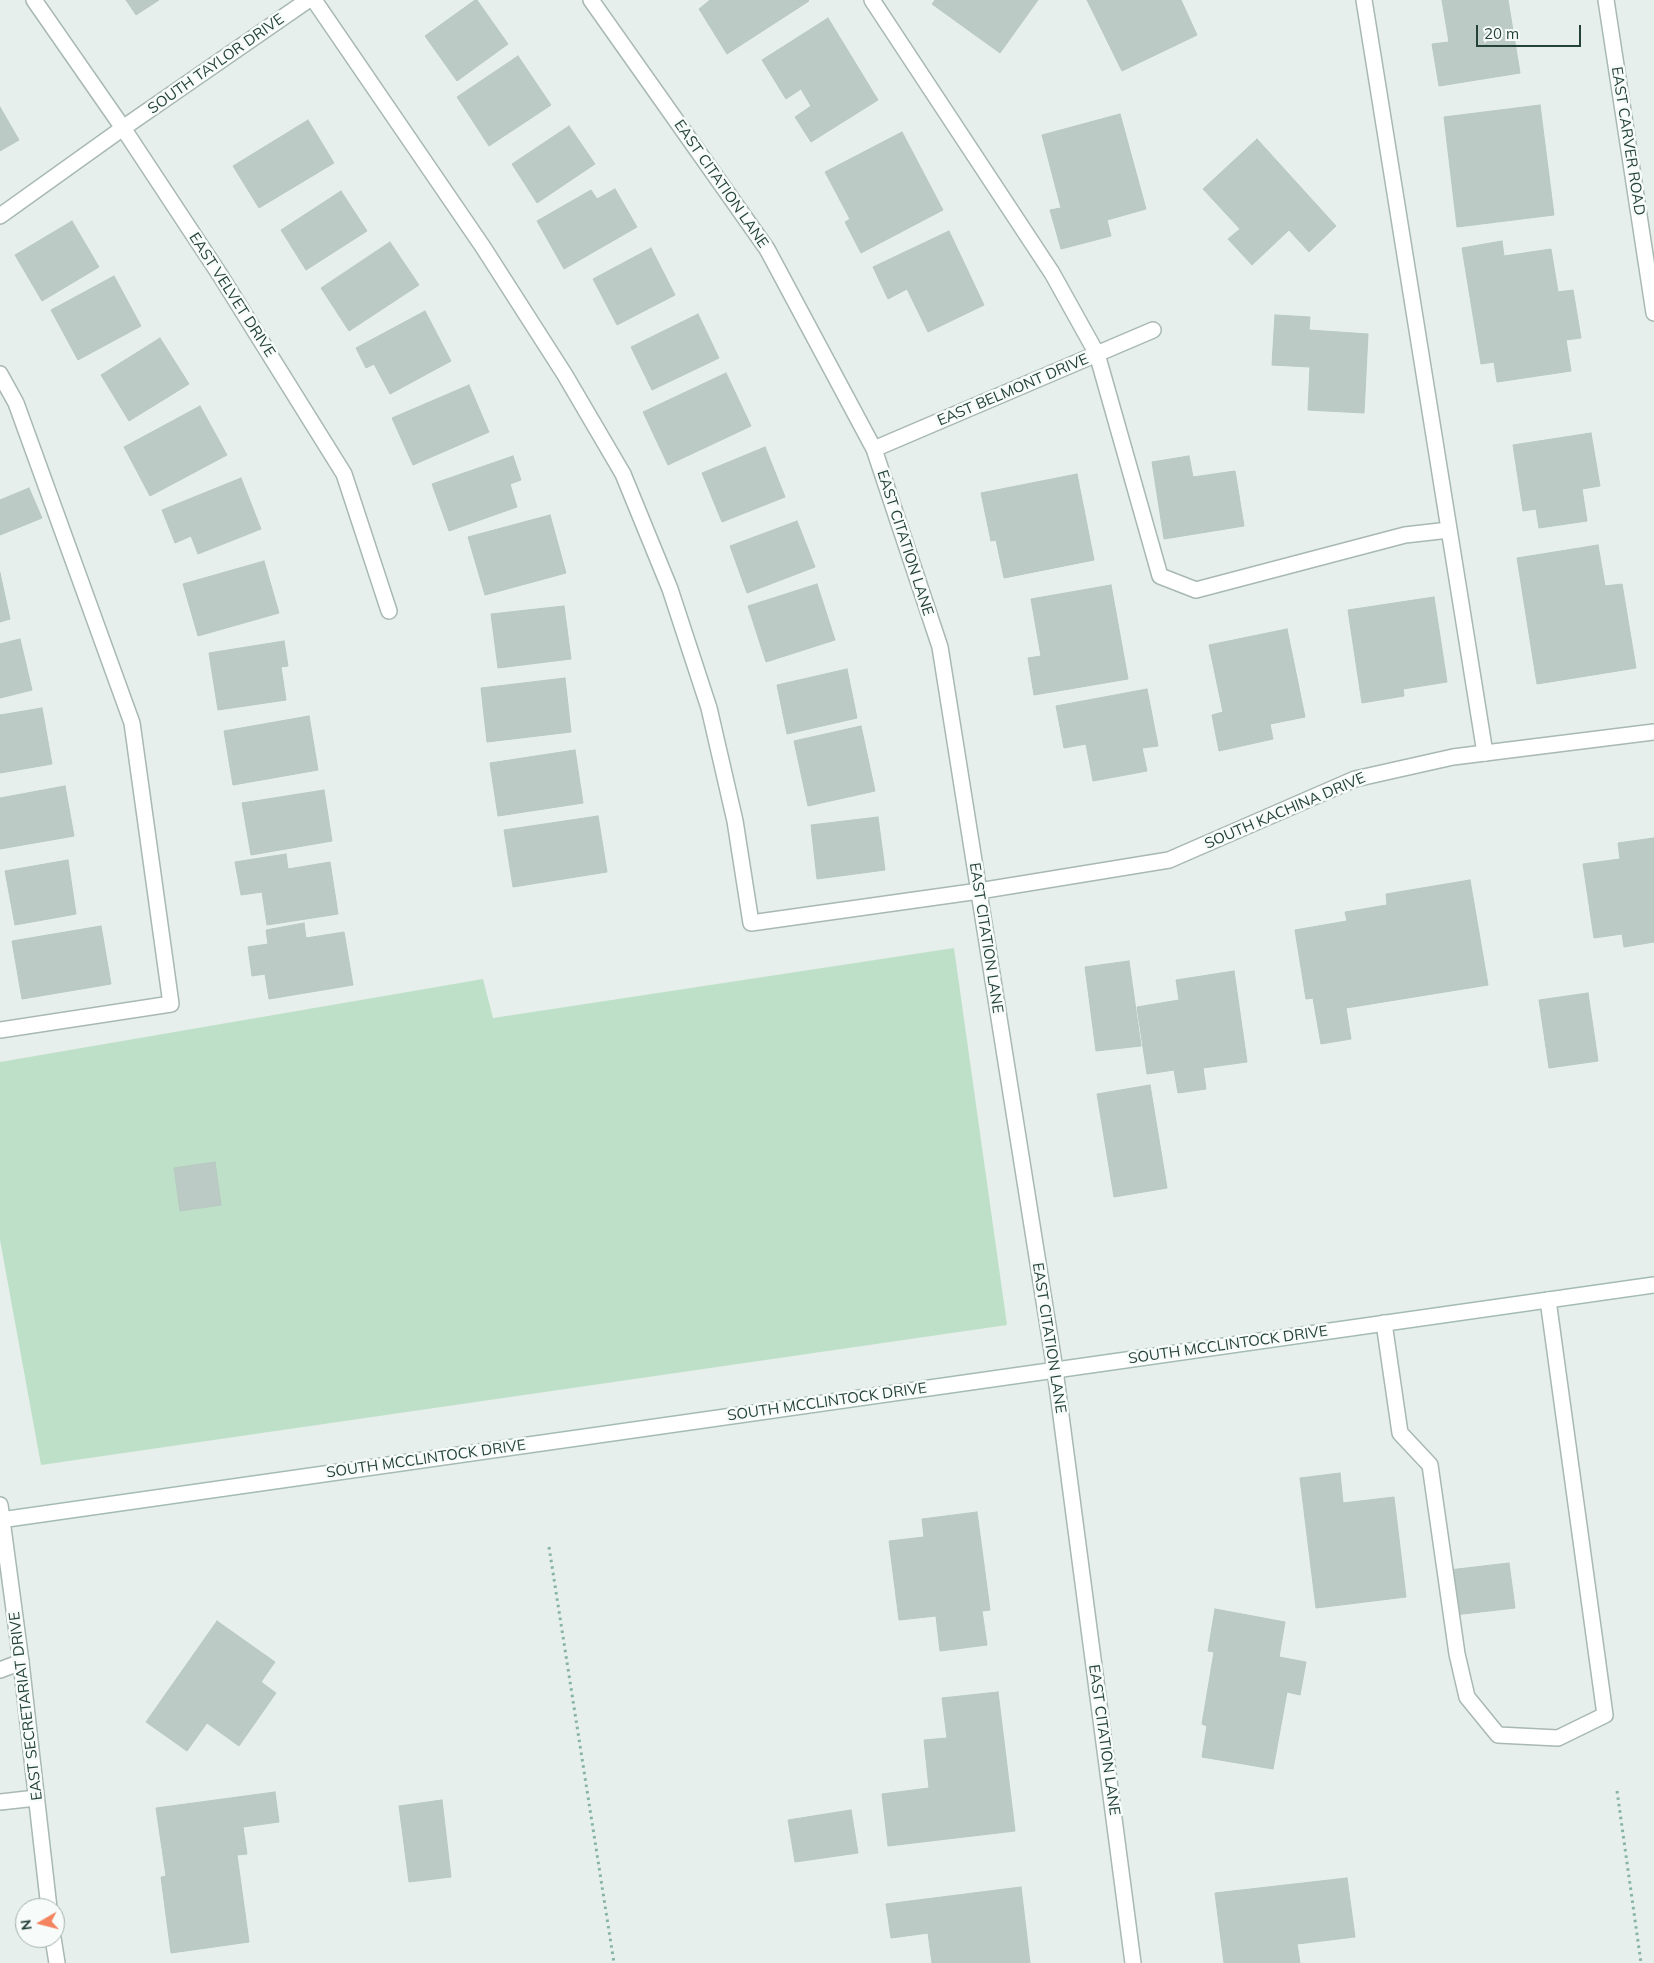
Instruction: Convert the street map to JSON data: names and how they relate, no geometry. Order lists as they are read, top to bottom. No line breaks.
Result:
{"streets":{"street":["SOUTH TAYLOR DRIVE","EAST CARVER ROAD","EAST CITATION LANE","EAST VELVET DRIVE","EAST BELMONT DRIVE","SOUTH KACHINA DRIVE","SOUTH MCCLINTOCK DRIVE","EAST SECRETARIAT DRIVE"]},"crossings":[["SOUTH TAYLOR DRIVE","EAST VELVET DRIVE"],["EAST CITATION LANE","EAST BELMONT DRIVE"],["EAST CITATION LANE","SOUTH KACHINA DRIVE"],["EAST CITATION LANE","SOUTH MCCLINTOCK DRIVE"],["SOUTH MCCLINTOCK DRIVE","EAST SECRETARIAT DRIVE"]],"scale_bar":"20 m","north":"left"}
